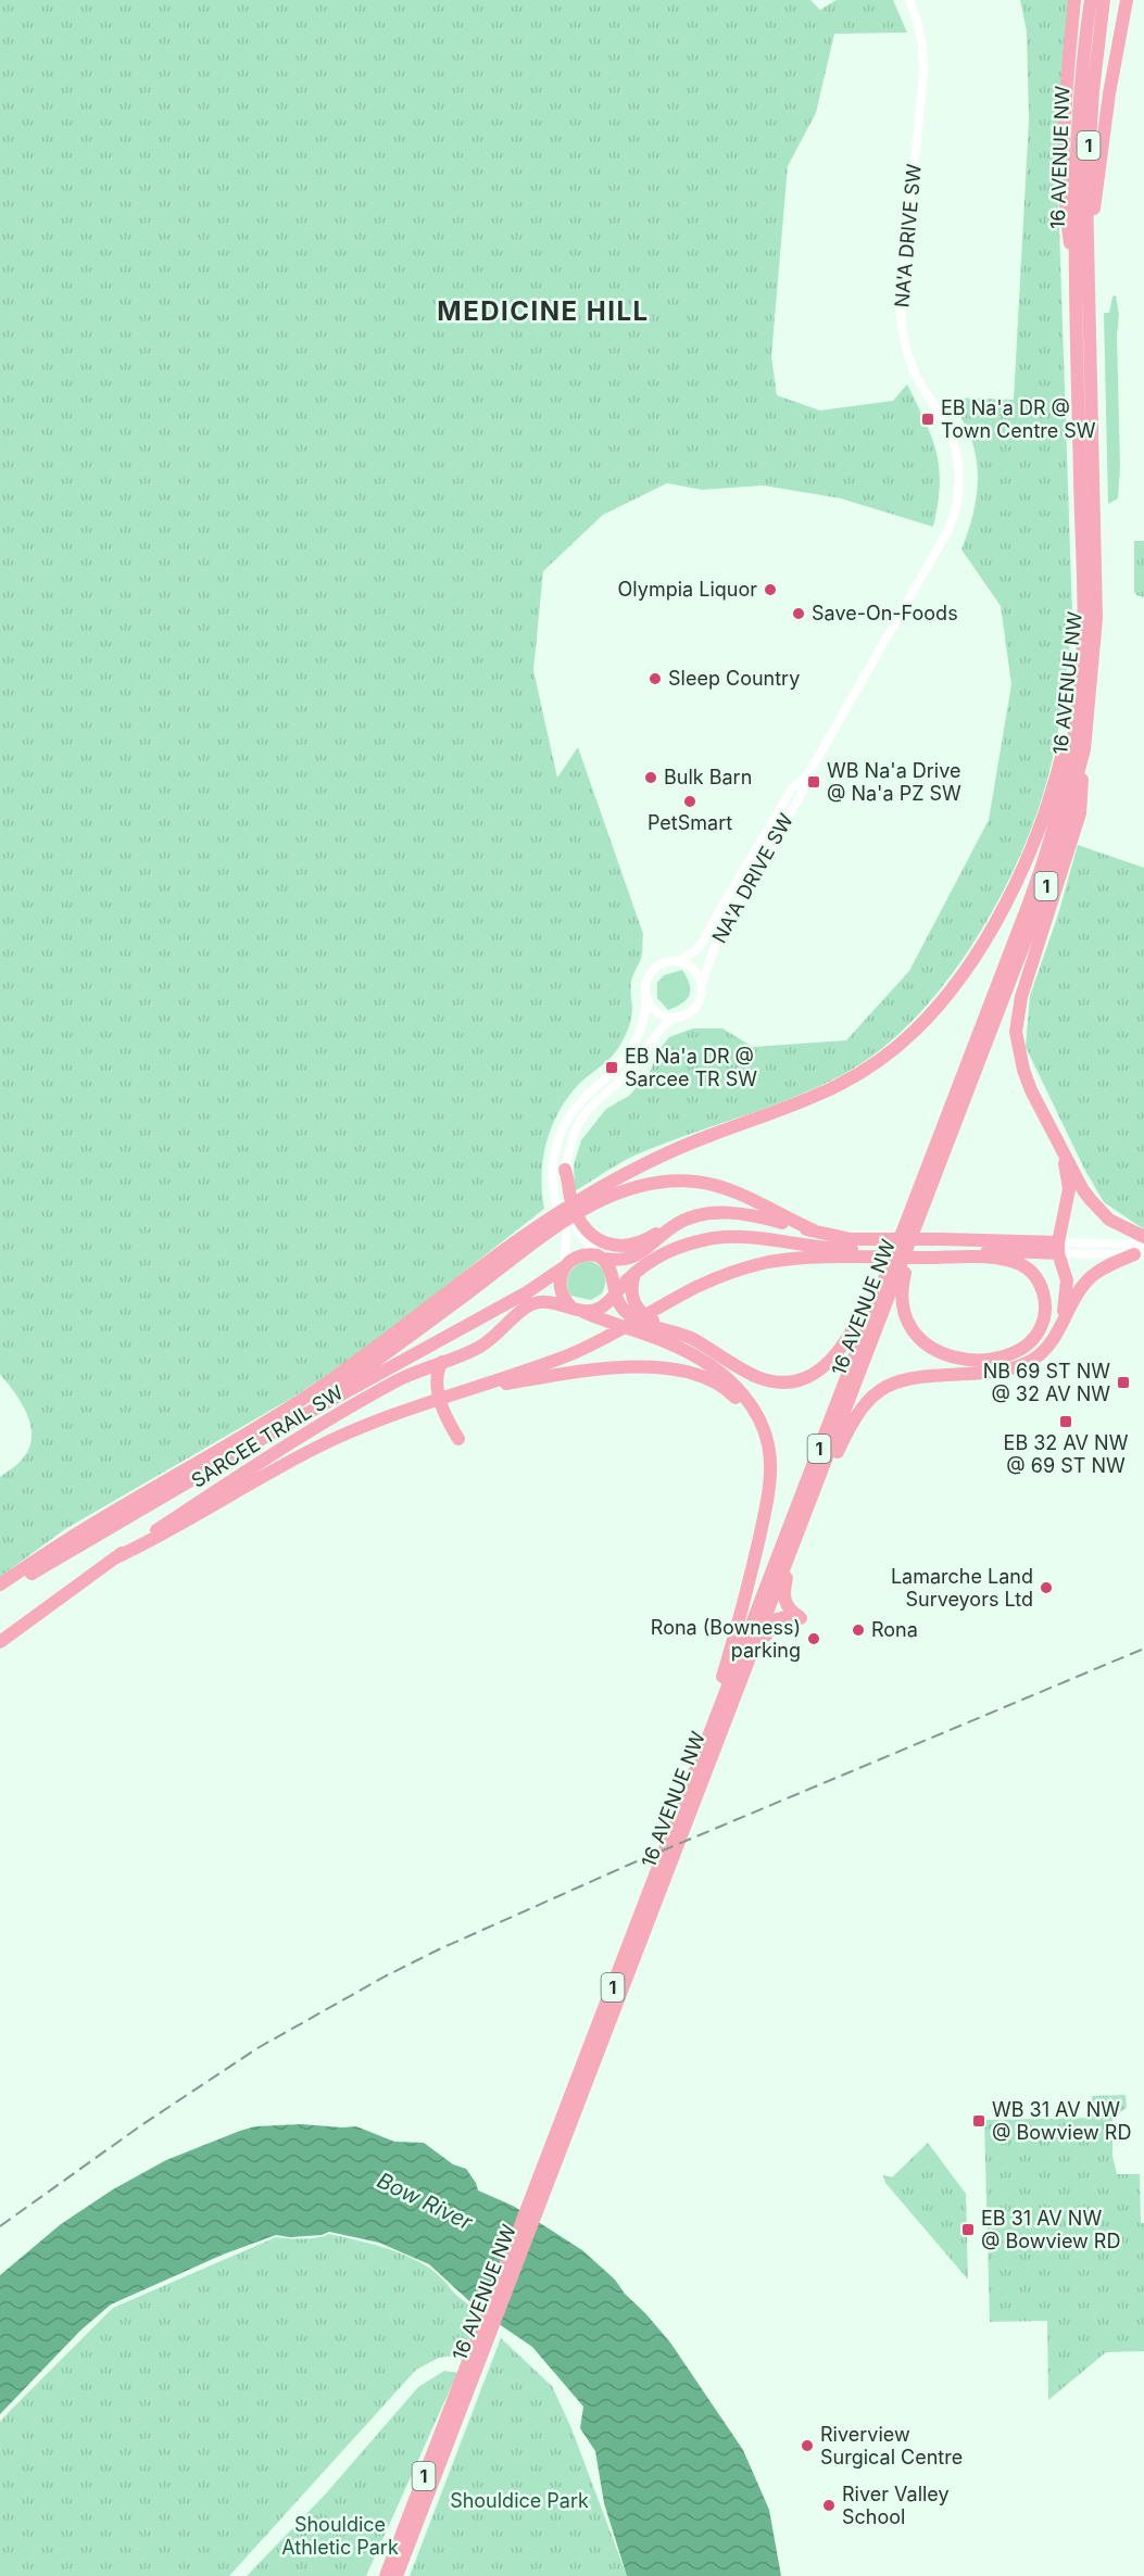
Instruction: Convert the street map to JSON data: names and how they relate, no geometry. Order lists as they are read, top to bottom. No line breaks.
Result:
{"streets":{"highway":["1","16 AVENUE NW","SARCEE TRAIL SW"],"street":["NA'A DRIVE SW"]},"districts":["MEDICINE HILL"],"water":["Bow River"],"parks":["Shouldice Park","Shouldice Athletic Park"],"places":{"transit":["EB Na'a DR @ Town Centre SW","WB Na'a Drive @ Na'a PZ SW","EB Na'a DR @ Sarcee TR SW","NB 69 ST NW @ 32 AV NW","EB 32 AV NW @ 69 ST NW","WB 31 AV NW @ Bowview RD","EB 31 AV NW @ Bowview RD"],"other":["Olympia Liquor","Save-On-Foods","Sleep Country","Bulk Barn","PetSmart","Lamarche Land Surveyors Ltd","Rona","Rona (Bowness) parking","Riverview Surgical Centre","River Valley School"]}}
